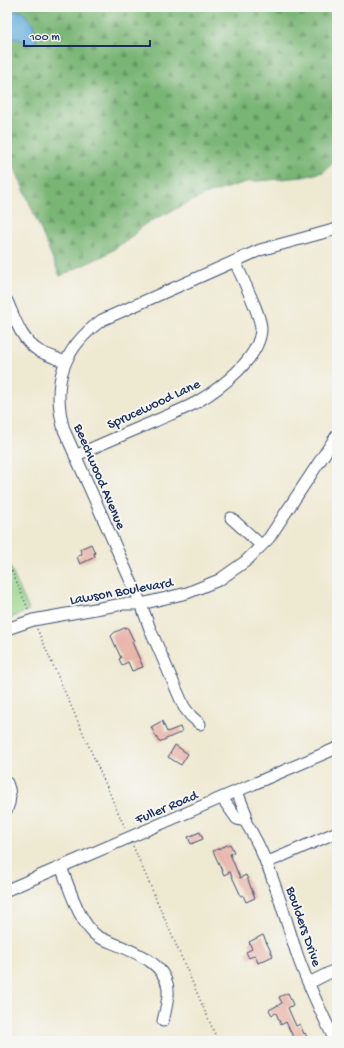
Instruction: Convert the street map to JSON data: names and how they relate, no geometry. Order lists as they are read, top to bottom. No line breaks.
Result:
{"streets":{"street":["Sprucewood Lane","Beechwood Avenue","Lawson Boulevard","Fuller Road","Boulders Drive"]},"crossings":[["Sprucewood Lane","Beechwood Avenue"],["Beechwood Avenue","Lawson Boulevard"],["Fuller Road","Boulders Drive"]],"scale_bar":"100 m"}
